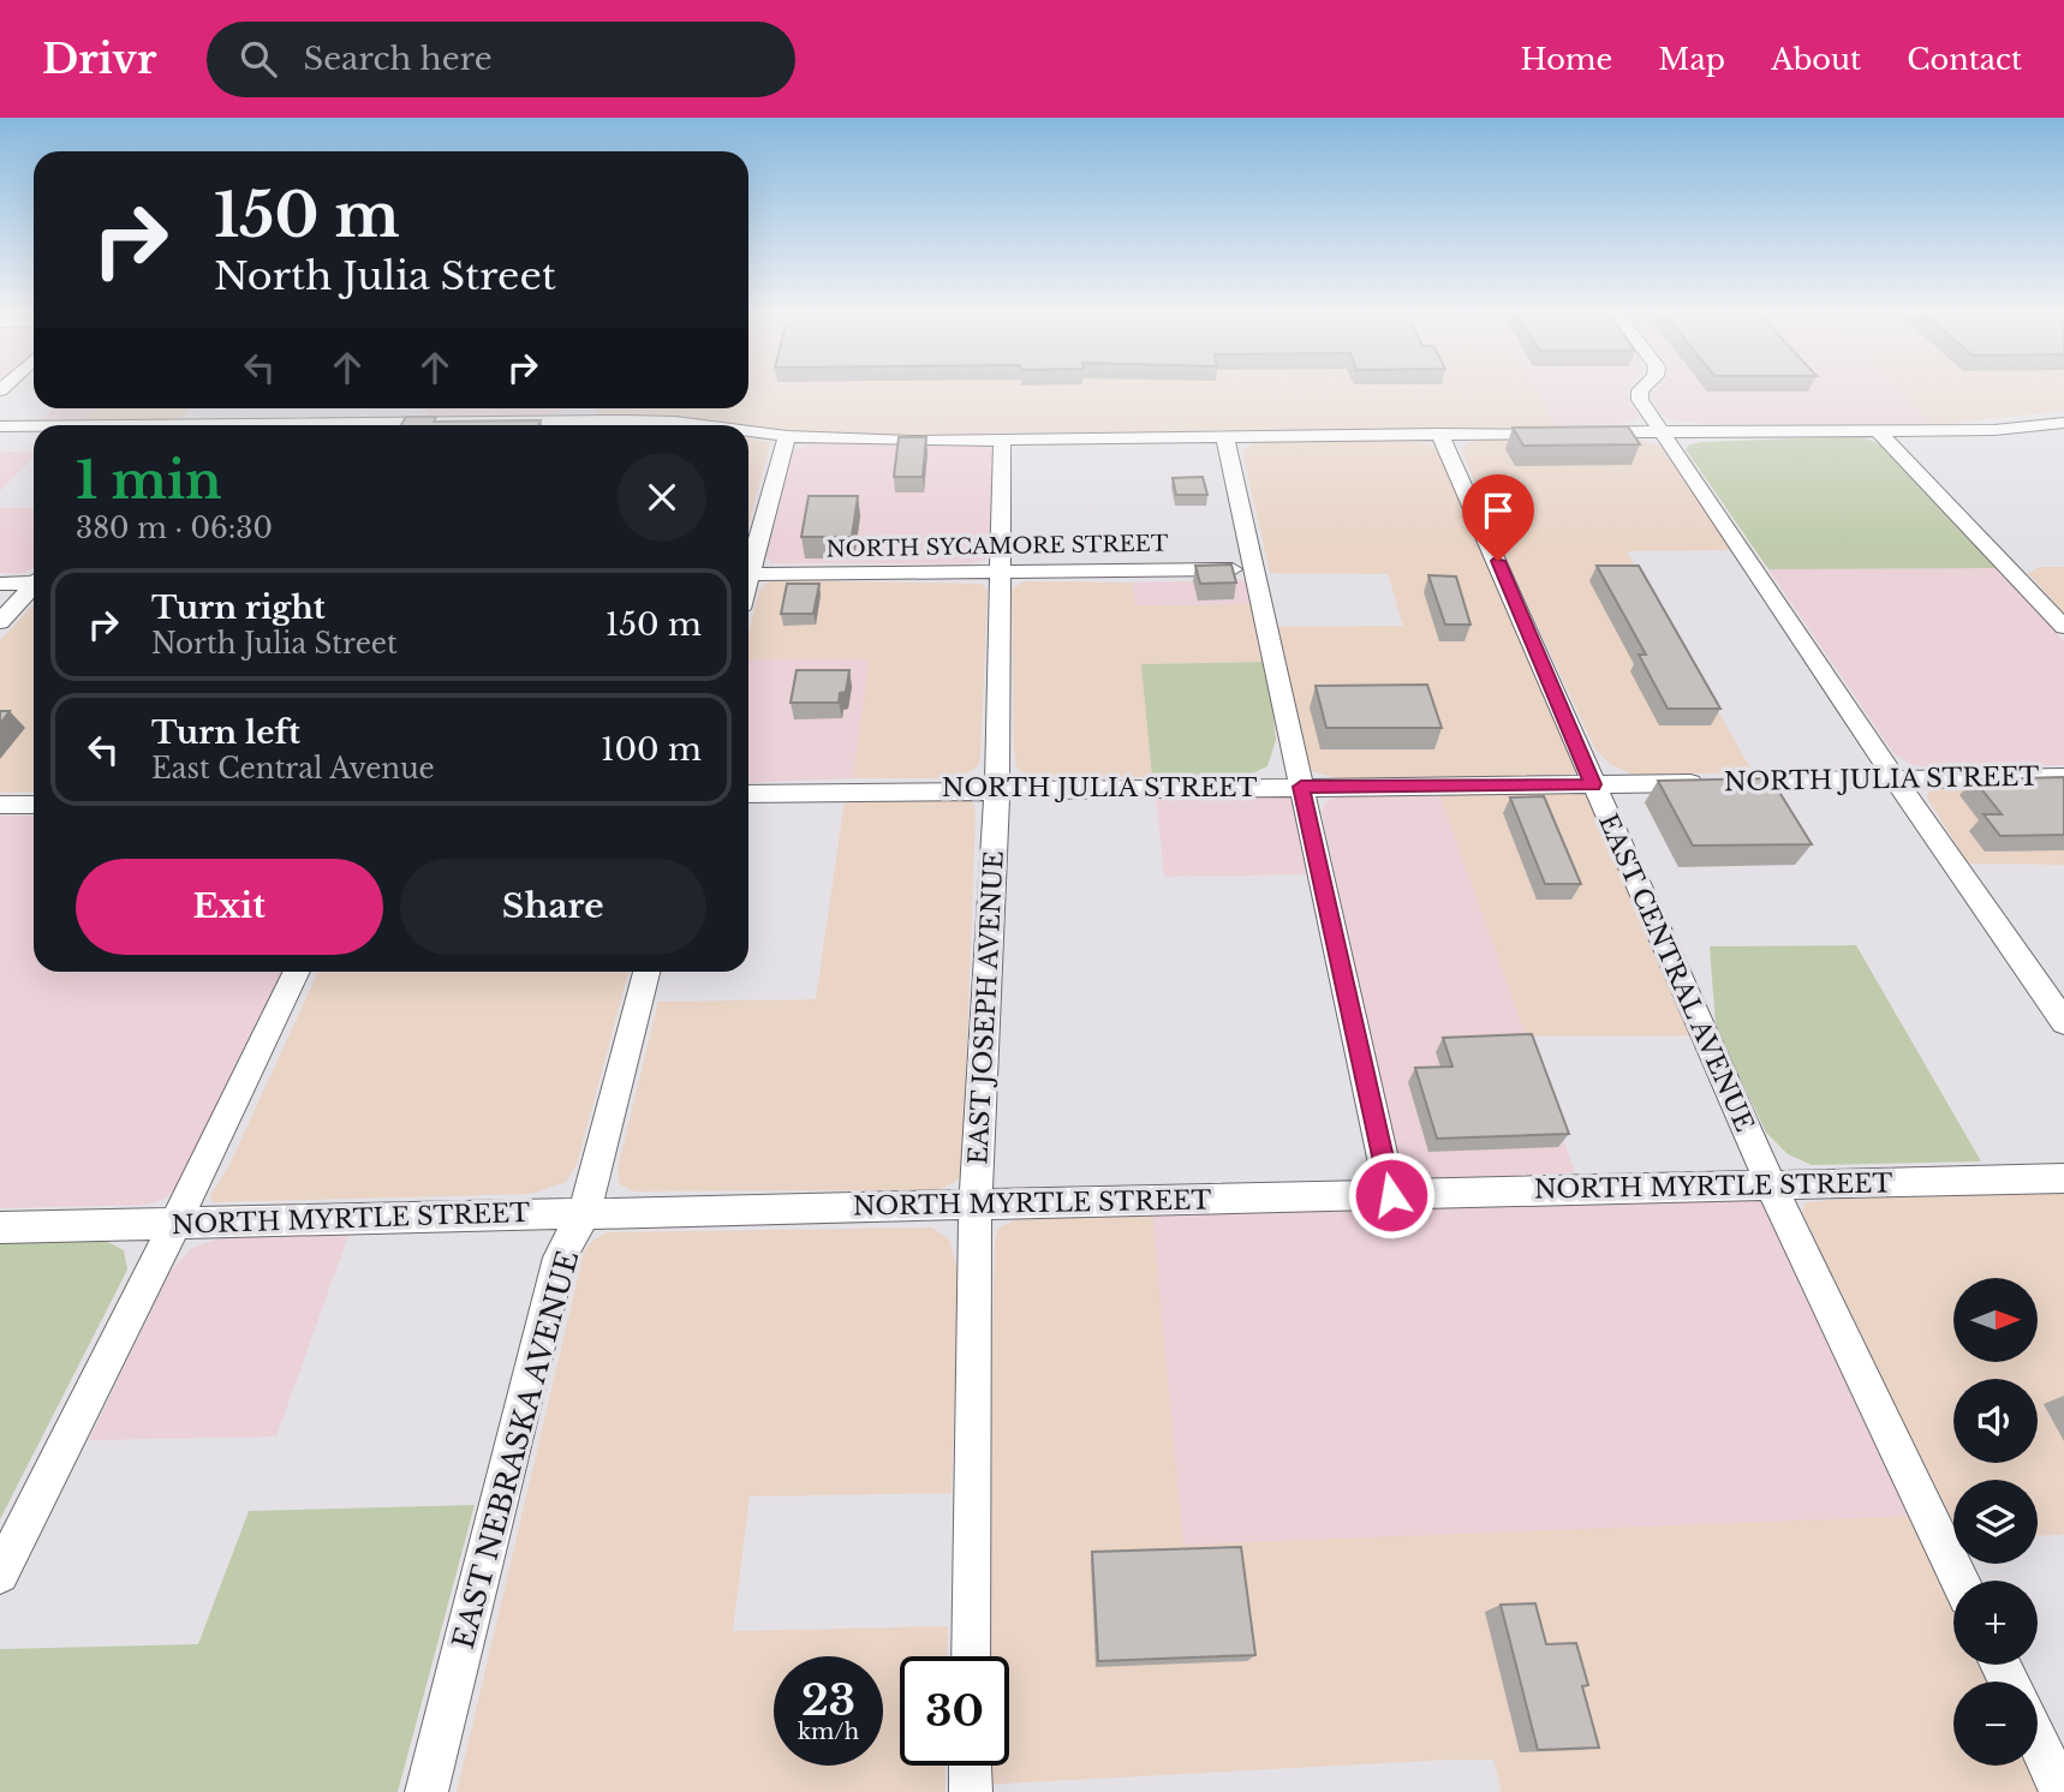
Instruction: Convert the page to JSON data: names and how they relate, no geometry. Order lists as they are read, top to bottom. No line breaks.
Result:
{"streets":{"street":["NORTH SYCAMORE STREET","NORTH JULIA STREET","EAST CENTRAL AVENUE","EAST JOSEPH AVENUE","NORTH MYRTLE STREET","EAST NEBRASKA AVENUE"]},"crossings":[["NORTH SYCAMORE STREET","EAST JOSEPH AVENUE"],["NORTH JULIA STREET","EAST CENTRAL AVENUE"],["NORTH JULIA STREET","EAST JOSEPH AVENUE"],["EAST CENTRAL AVENUE","NORTH MYRTLE STREET"],["EAST JOSEPH AVENUE","NORTH MYRTLE STREET"],["NORTH MYRTLE STREET","EAST NEBRASKA AVENUE"]],"north":"right","page":{"header":"Drivr","search":"Search here","nav":["Home","Map","About","Contact"],"turn":["150 m","North Julia Street"],"heading":["1 min","380 m · 06:30"],"list":[{"name":"Turn right","note":"North Julia Street","value":"150 m"},{"name":"Turn left","note":"East Central Avenue","value":"100 m"}],"buttons":["Exit","Share"],"map_buttons":["+","−"],"speed":"23 km/h","limit":"30"}}
